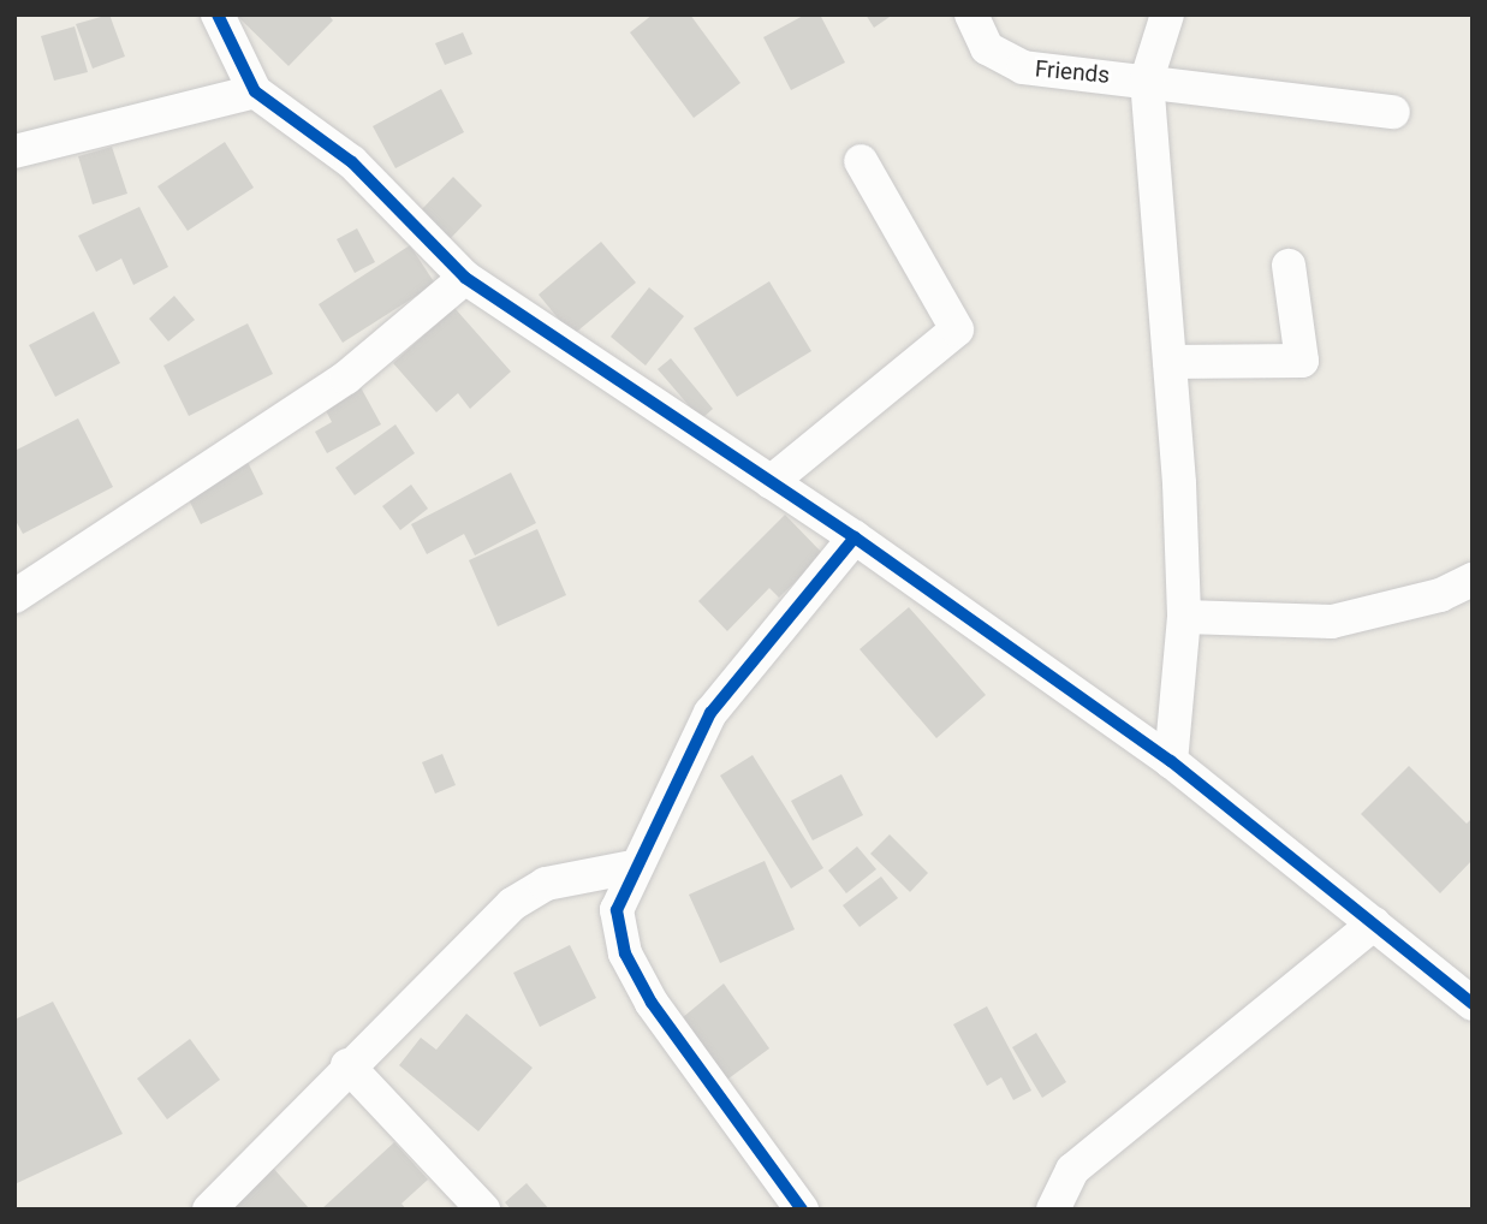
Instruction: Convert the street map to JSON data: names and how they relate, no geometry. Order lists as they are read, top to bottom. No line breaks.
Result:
{"streets":{"street":["Friends"]}}
